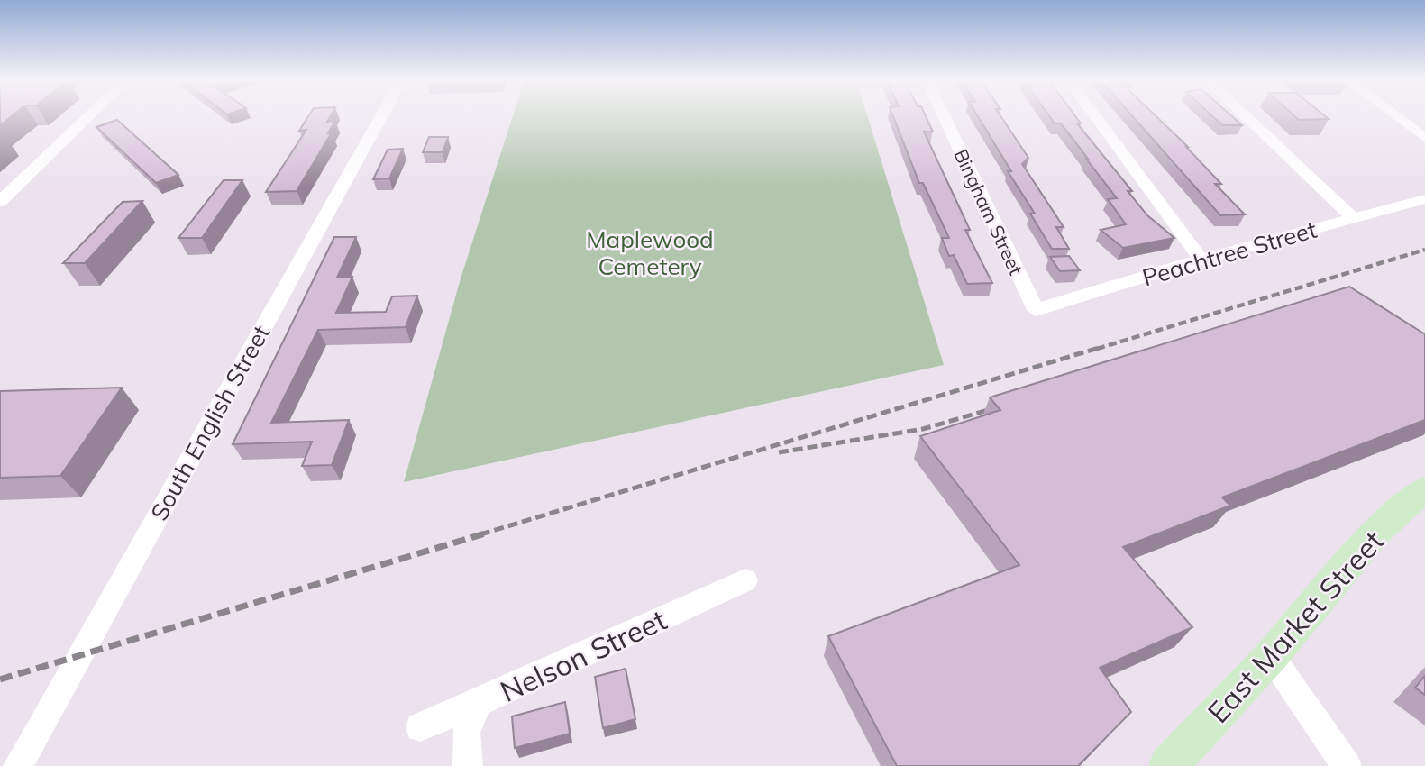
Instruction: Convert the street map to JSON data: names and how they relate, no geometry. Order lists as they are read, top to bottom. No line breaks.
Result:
{"streets":{"main road":["East Market Street"],"street":["Bingham Street","Peachtree Street","South English Street","Nelson Street"]},"crossings":[["Bingham Street","Peachtree Street"]],"parks":["Maplewood Cemetery"]}
